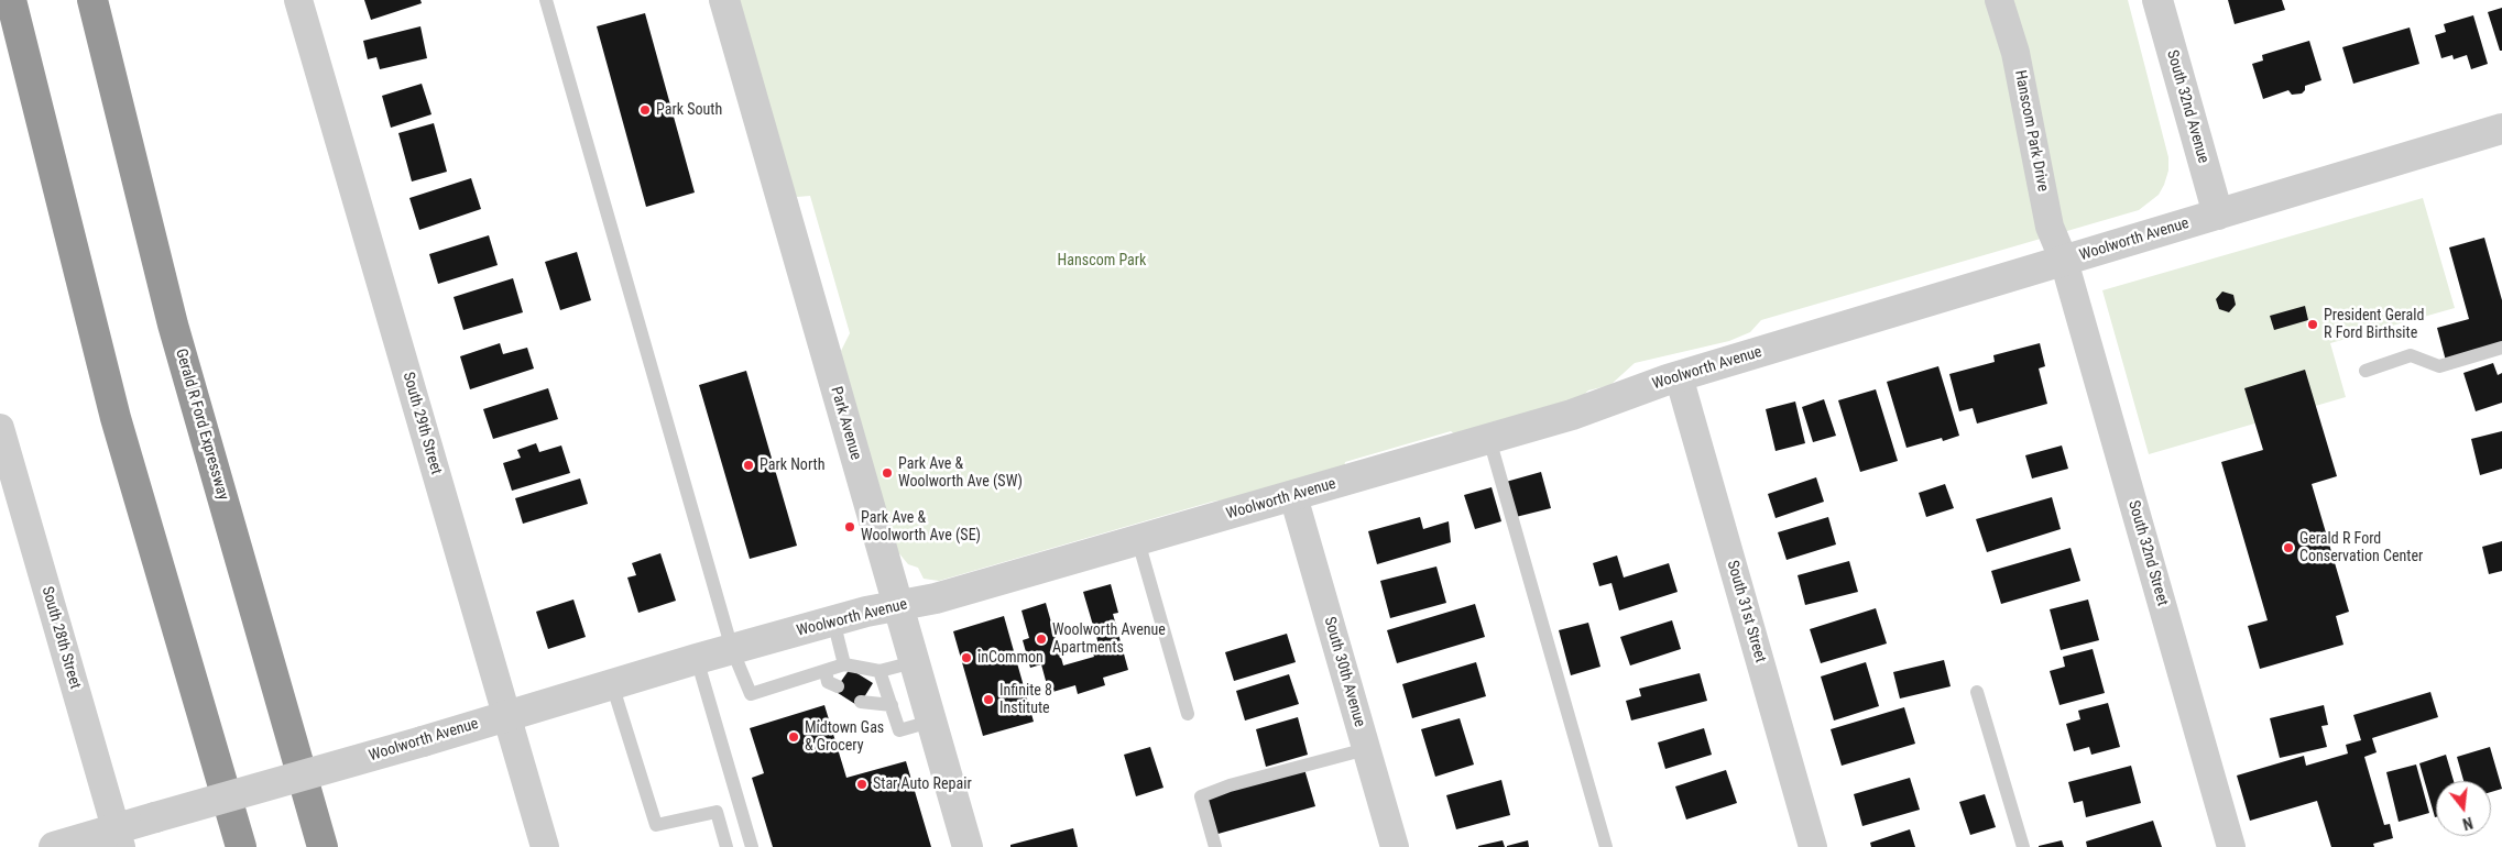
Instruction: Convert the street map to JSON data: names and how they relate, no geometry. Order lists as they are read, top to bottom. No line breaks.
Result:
{"streets":{"highway":["Gerald R Ford Expressway"],"street":["South 32nd Avenue","Hanscom Park Drive","Woolworth Avenue","South 29th Street","Park Avenue","South 32nd Street","South 31st Street","South 28th Street","South 30th Avenue"]},"crossings":[["South 32nd Avenue","Woolworth Avenue"],["Hanscom Park Drive","Woolworth Avenue"],["Hanscom Park Drive","South 32nd Street"],["Woolworth Avenue","South 29th Street"],["Woolworth Avenue","Park Avenue"],["Woolworth Avenue","South 32nd Street"],["Woolworth Avenue","South 31st Street"],["Woolworth Avenue","South 28th Street"],["Woolworth Avenue","South 30th Avenue"]],"parks":["Hanscom Park"],"places":["Park South","President Gerald R Ford Birthsite","Park North","Park Ave & Woolworth Ave (SW)","Park Ave & Woolworth Ave (SE)","Gerald R Ford Conservation Center","Woolworth Avenue Apartments","inCommon","Infinite 8 Institute","Midtown Gas & Grocery","Star Auto Repair"],"north":"bottom"}
